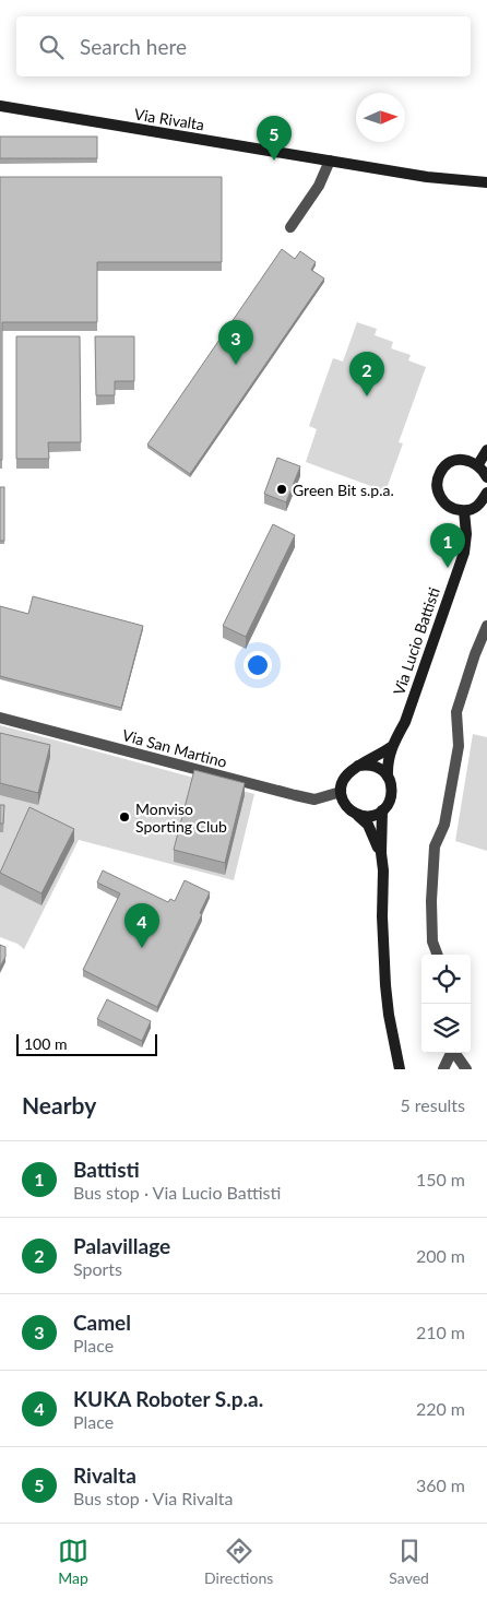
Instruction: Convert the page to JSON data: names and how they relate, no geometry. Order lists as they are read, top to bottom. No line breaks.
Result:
{"streets":{"street":["Via Rivalta","Via Lucio Battisti","Via San Martino"]},"crossings":[["Via Lucio Battisti","Via San Martino"]],"places":["Green Bit s.p.a.","Monviso Sporting Club"],"scale_bar":"100 m","north":"right","page":{"search":"Search here","pins":["5","3","2","1","4"],"scale":"100 m","heading":["Nearby","5 results"],"list":[{"mark":"1","name":"Battisti","note":"Bus stop · Via Lucio Battisti","value":"150 m"},{"mark":"2","name":"Palavillage","note":"Sports","value":"200 m"},{"mark":"3","name":"Camel","note":"Place","value":"210 m"},{"mark":"4","name":"KUKA Roboter S.p.a.","note":"Place","value":"220 m"},{"mark":"5","name":"Rivalta","note":"Bus stop · Via Rivalta","value":"360 m"}],"nav":["Map","Directions","Saved"]}}
